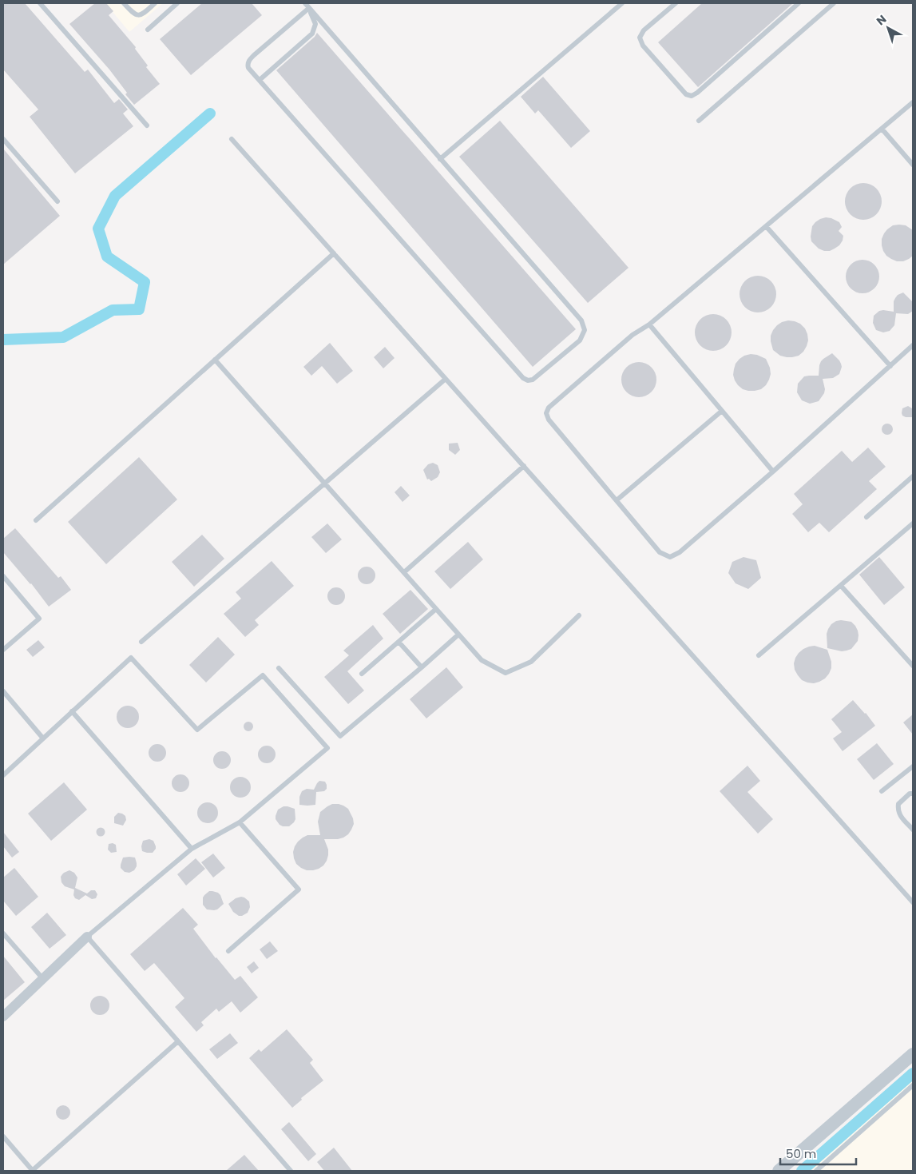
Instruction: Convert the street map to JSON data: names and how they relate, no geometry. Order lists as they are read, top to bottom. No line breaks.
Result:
{"scale_bar":"50 m","north":"top left"}
